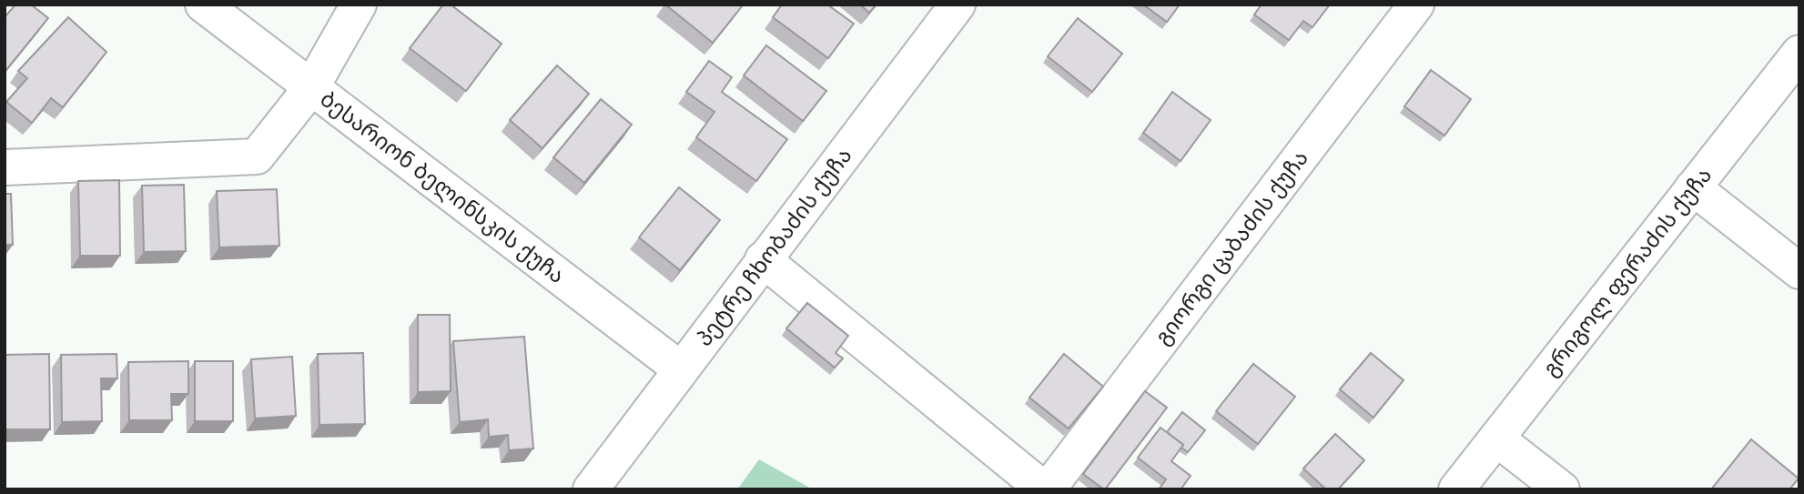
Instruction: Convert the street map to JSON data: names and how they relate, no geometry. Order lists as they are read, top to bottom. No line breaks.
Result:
{"streets":{"street":["ბესარიონ ბელინსკის ქუჩა","პეტრე ჩხობაძის ქუჩა","გიორგი ცაბაძის ქუჩა","გრიგოლ ფერაძის ქუჩა"]},"crossings":[["ბესარიონ ბელინსკის ქუჩა","პეტრე ჩხობაძის ქუჩა"]]}
